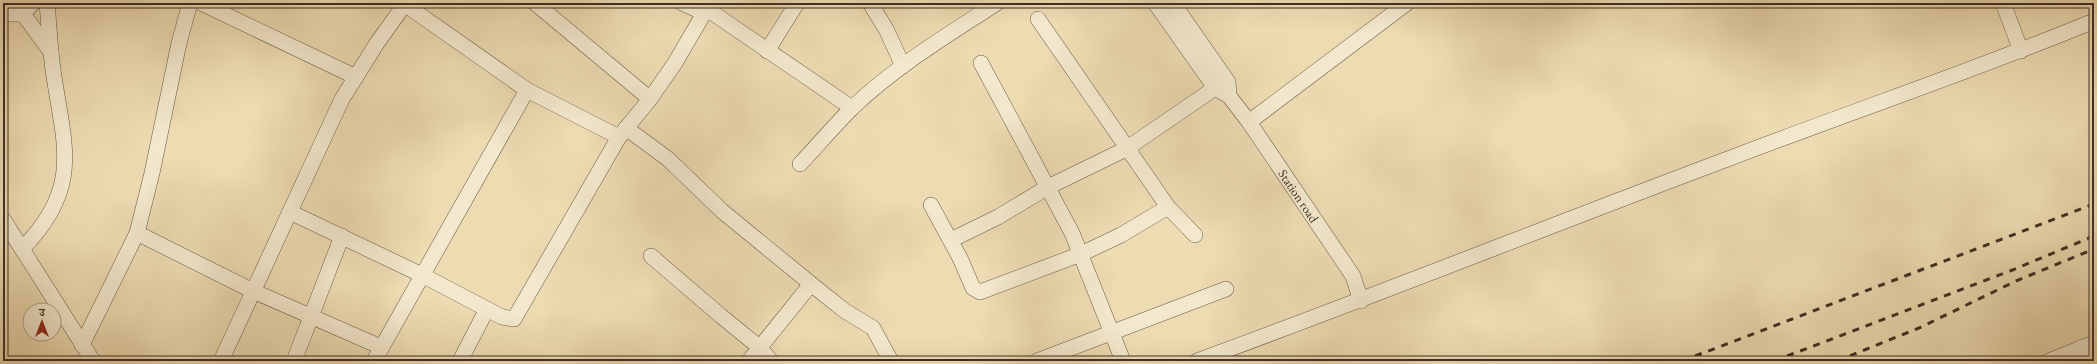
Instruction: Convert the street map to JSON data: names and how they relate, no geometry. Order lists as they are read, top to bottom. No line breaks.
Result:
{"streets":{"street":["Station road"]},"north":"top"}
